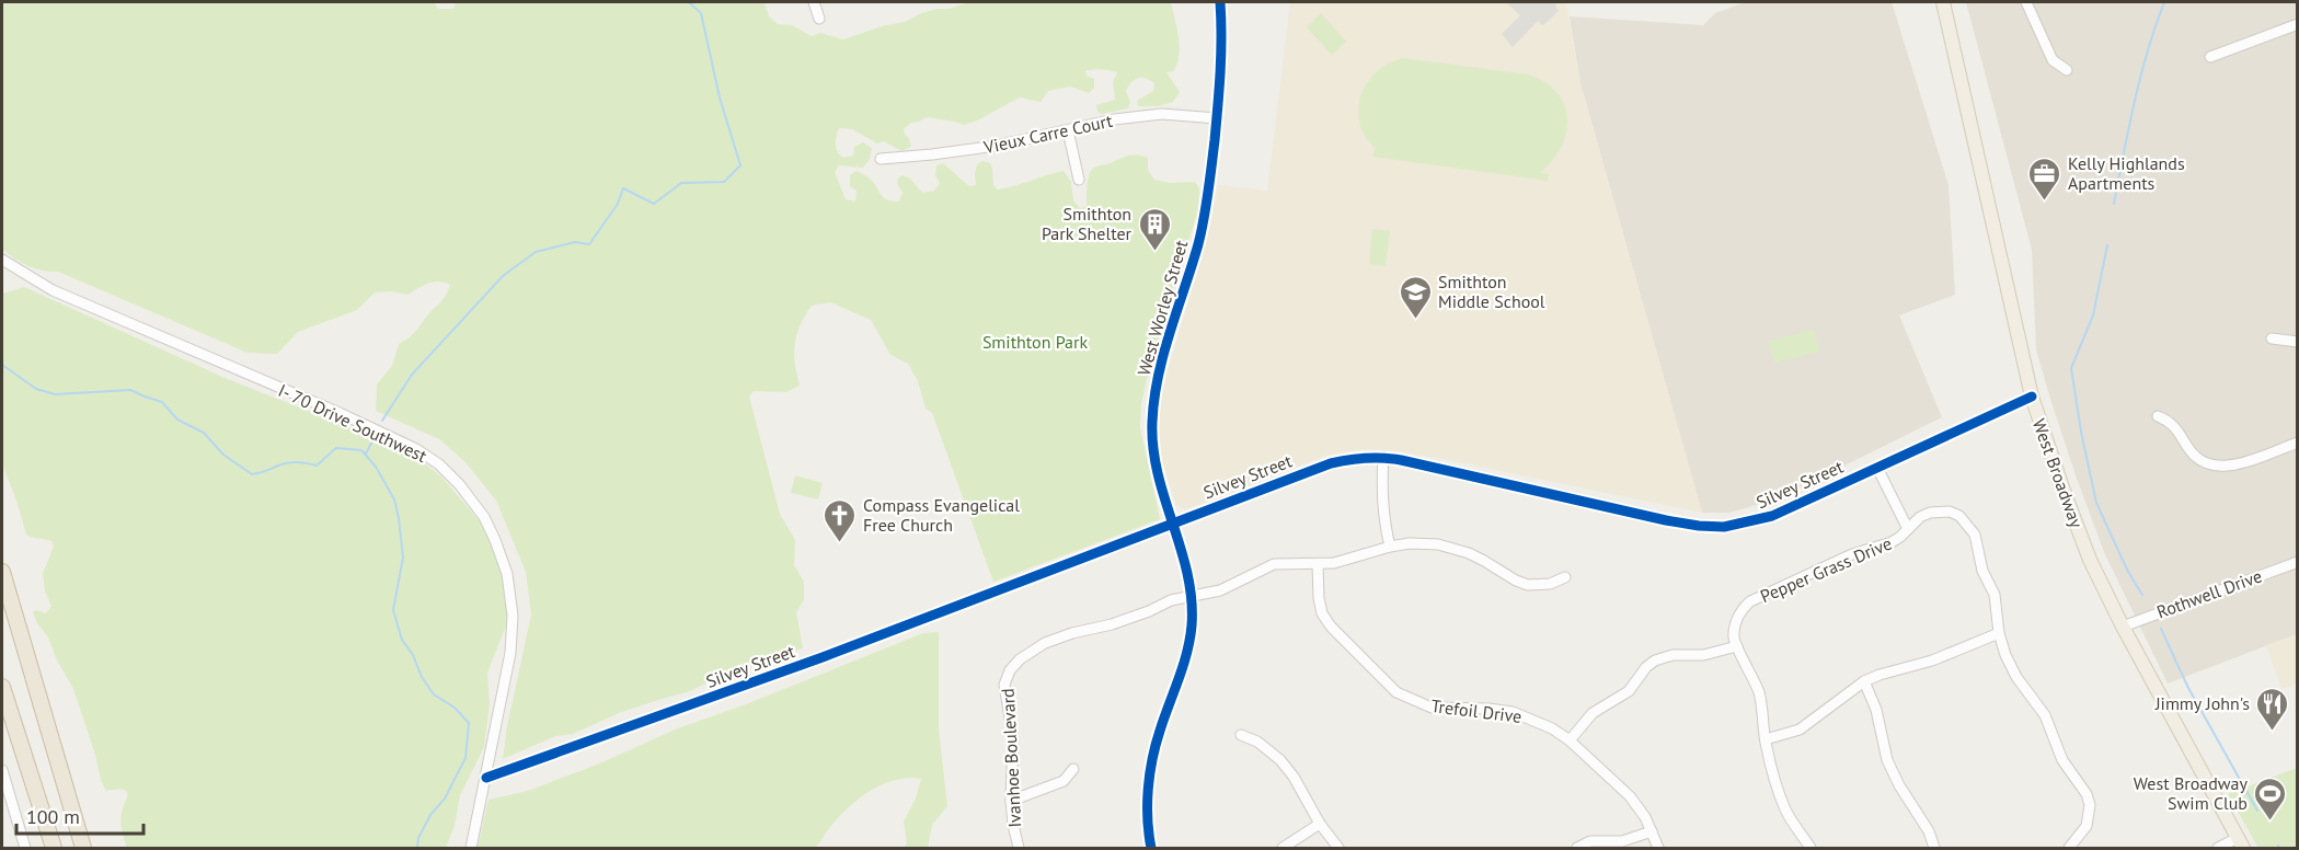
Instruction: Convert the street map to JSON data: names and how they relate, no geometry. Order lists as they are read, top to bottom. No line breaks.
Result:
{"streets":{"main road":["West Broadway"],"street":["Vieux Carre Court","West Worley Street","I- 70 Drive Southwest","Silvey Street","Pepper Grass Drive","Rothwell Drive","Trefoil Drive","Ivanhoe Boulevard"]},"crossings":[["Vieux Carre Court","West Worley Street"],["West Worley Street","Silvey Street"],["West Worley Street","Ivanhoe Boulevard"],["I- 70 Drive Southwest","Silvey Street"],["West Broadway","Silvey Street"],["West Broadway","Rothwell Drive"]],"parks":["Smithton Park"],"places":{"office":["Kelly Highlands Apartments"],"building":["Smithton Park Shelter"],"school or university":["Smithton Middle School"],"church":["Compass Evangelical Free Church"],"restaurant":["Jimmy John's"],"sports":["West Broadway Swim Club"]},"scale_bar":"100 m"}
